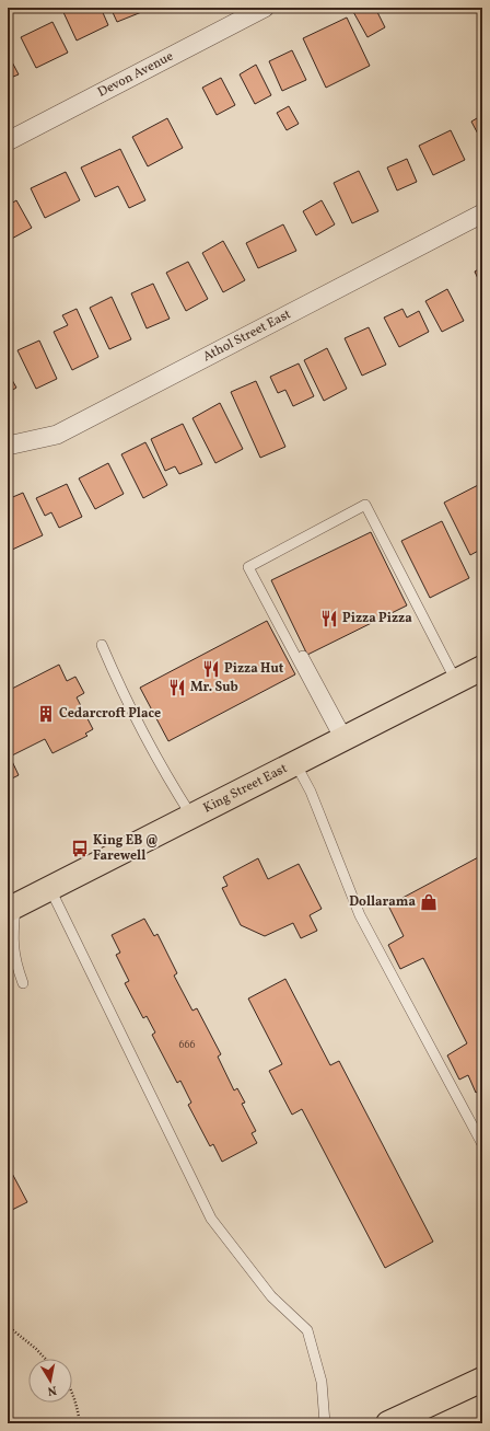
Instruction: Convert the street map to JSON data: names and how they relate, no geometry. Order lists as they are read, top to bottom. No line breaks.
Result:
{"streets":{"main road":["King Street East"],"street":["Devon Avenue","Athol Street East"]},"places":{"restaurant":["Pizza Pizza","Pizza Hut","Mr. Sub"],"building":["Cedarcroft Place"],"bus stop":["King EB @ Farewell"],"shop":["Dollarama"]},"house_numbers":["666"],"north":"bottom"}
